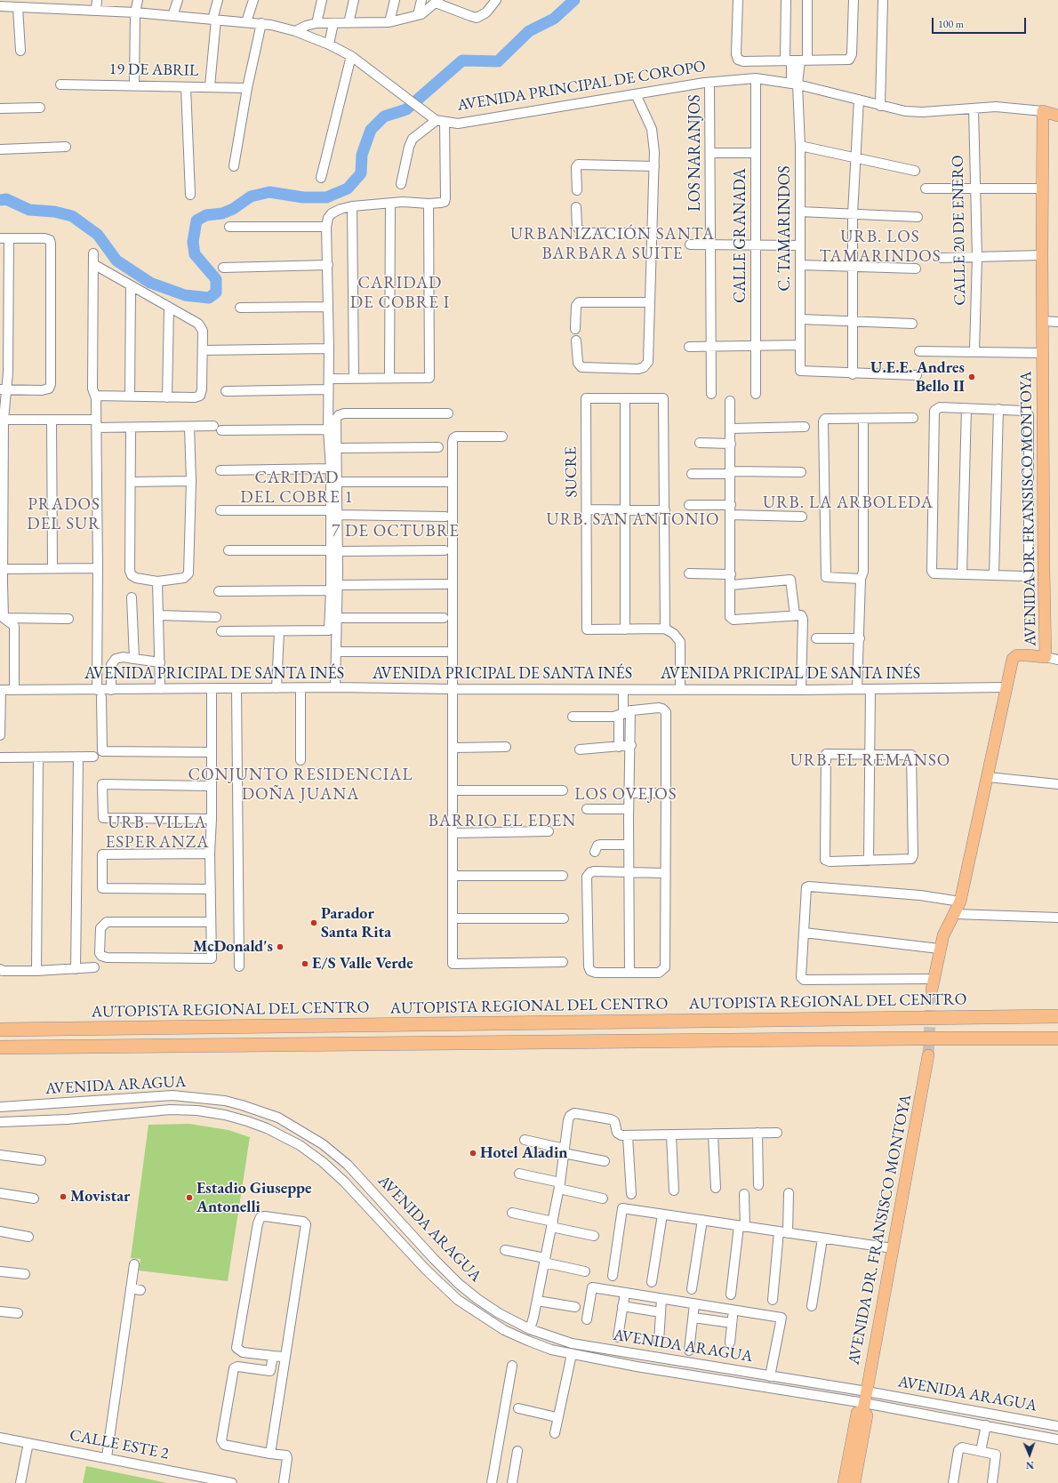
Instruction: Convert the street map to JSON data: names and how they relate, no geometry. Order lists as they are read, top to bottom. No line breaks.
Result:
{"streets":{"highway":["AUTOPISTA REGIONAL DEL CENTRO"],"main road":["AVENIDA PRINCIPAL DE COROPO","AVENIDA DR. FRANSISCO MONTOYA"],"street":["19 DE ABRIL","LOS NARANJOS","C. TAMARINDOS","CALLE 20 DE ENERO","CALLE GRANADA","SUCRE","AVENIDA PRICIPAL DE SANTA INÉS","AVENIDA ARAGUA","CALLE ESTE 2"]},"crossings":[["AVENIDA PRINCIPAL DE COROPO","LOS NARANJOS"],["AVENIDA PRINCIPAL DE COROPO","C. TAMARINDOS"],["AVENIDA PRINCIPAL DE COROPO","CALLE 20 DE ENERO"],["AVENIDA PRINCIPAL DE COROPO","CALLE GRANADA"],["AVENIDA PRINCIPAL DE COROPO","AVENIDA DR. FRANSISCO MONTOYA"],["AVENIDA DR. FRANSISCO MONTOYA","AVENIDA PRICIPAL DE SANTA INÉS"],["AVENIDA DR. FRANSISCO MONTOYA","AVENIDA ARAGUA"]],"districts":["URBANIZACIÓN SANTA BARBARA SUITE","URB. LOS TAMARINDOS","CARIDAD DE COBRE I","CARIDAD DEL COBRE 1","URB. LA ARBOLEDA","PRADOS DEL SUR","URB. SAN ANTONIO","7 DE OCTUBRE","URB. EL REMANSO","CONJUNTO RESIDENCIAL DOÑA JUANA","LOS OVEJOS","BARRIO EL EDEN","URB. VILLA ESPERANZA"],"places":["U.E.E. Andres Bello II","Parador Santa Rita","McDonald's","E/S Valle Verde","Hotel Aladin","Movistar","Estadio Giuseppe Antonelli"],"scale_bar":"100 m","north":"bottom"}
